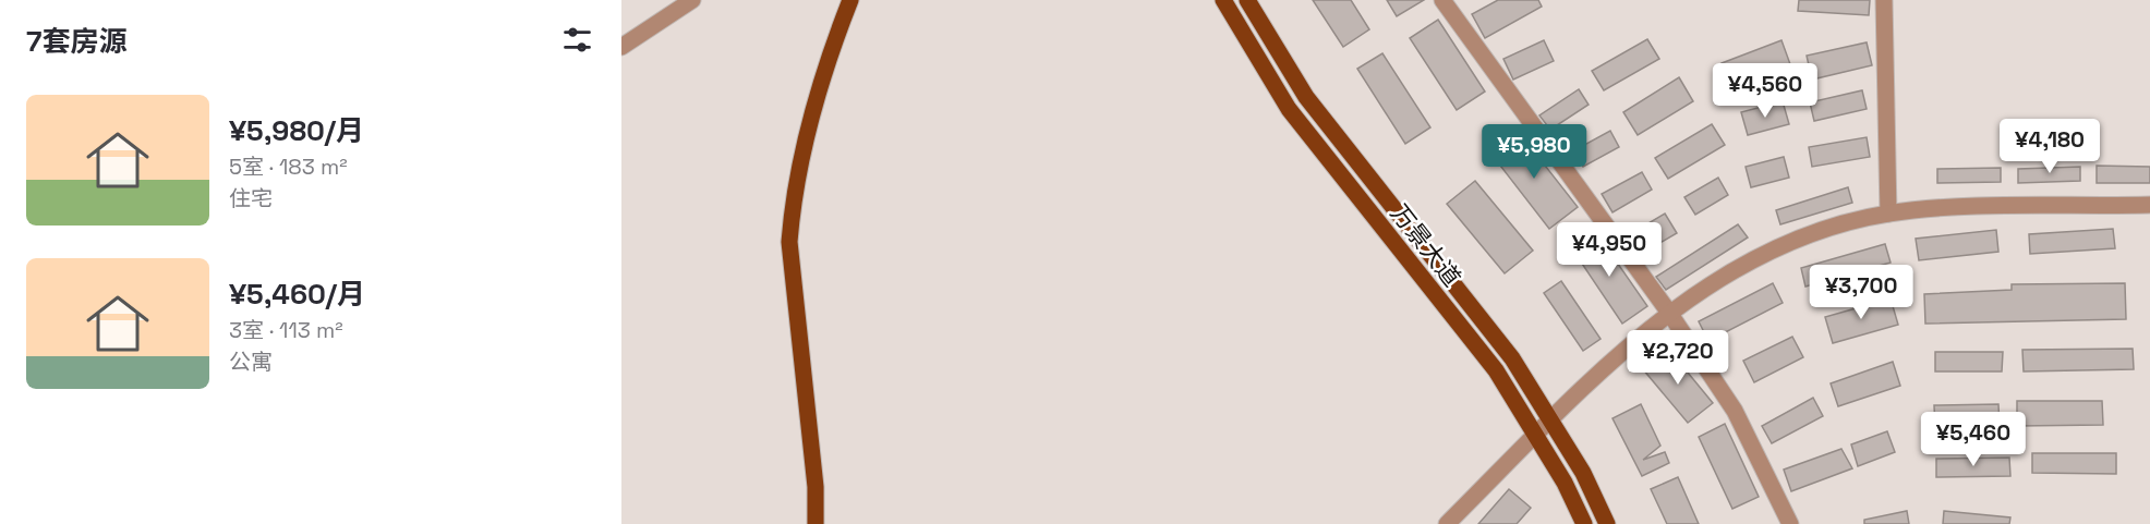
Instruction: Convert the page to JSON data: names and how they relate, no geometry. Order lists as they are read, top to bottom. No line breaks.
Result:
{"streets":{"main road":["万景大道"]},"page":{"heading":"7套房源","price":["¥4,560","¥4,180","¥5,980","¥4,950","¥3,700","¥2,720","¥5,460"],"list":[{"name":"¥5,980/月","note":"5室 · 183 m² · 住宅"},{"name":"¥5,460/月","note":"3室 · 113 m² · 公寓"}]}}
